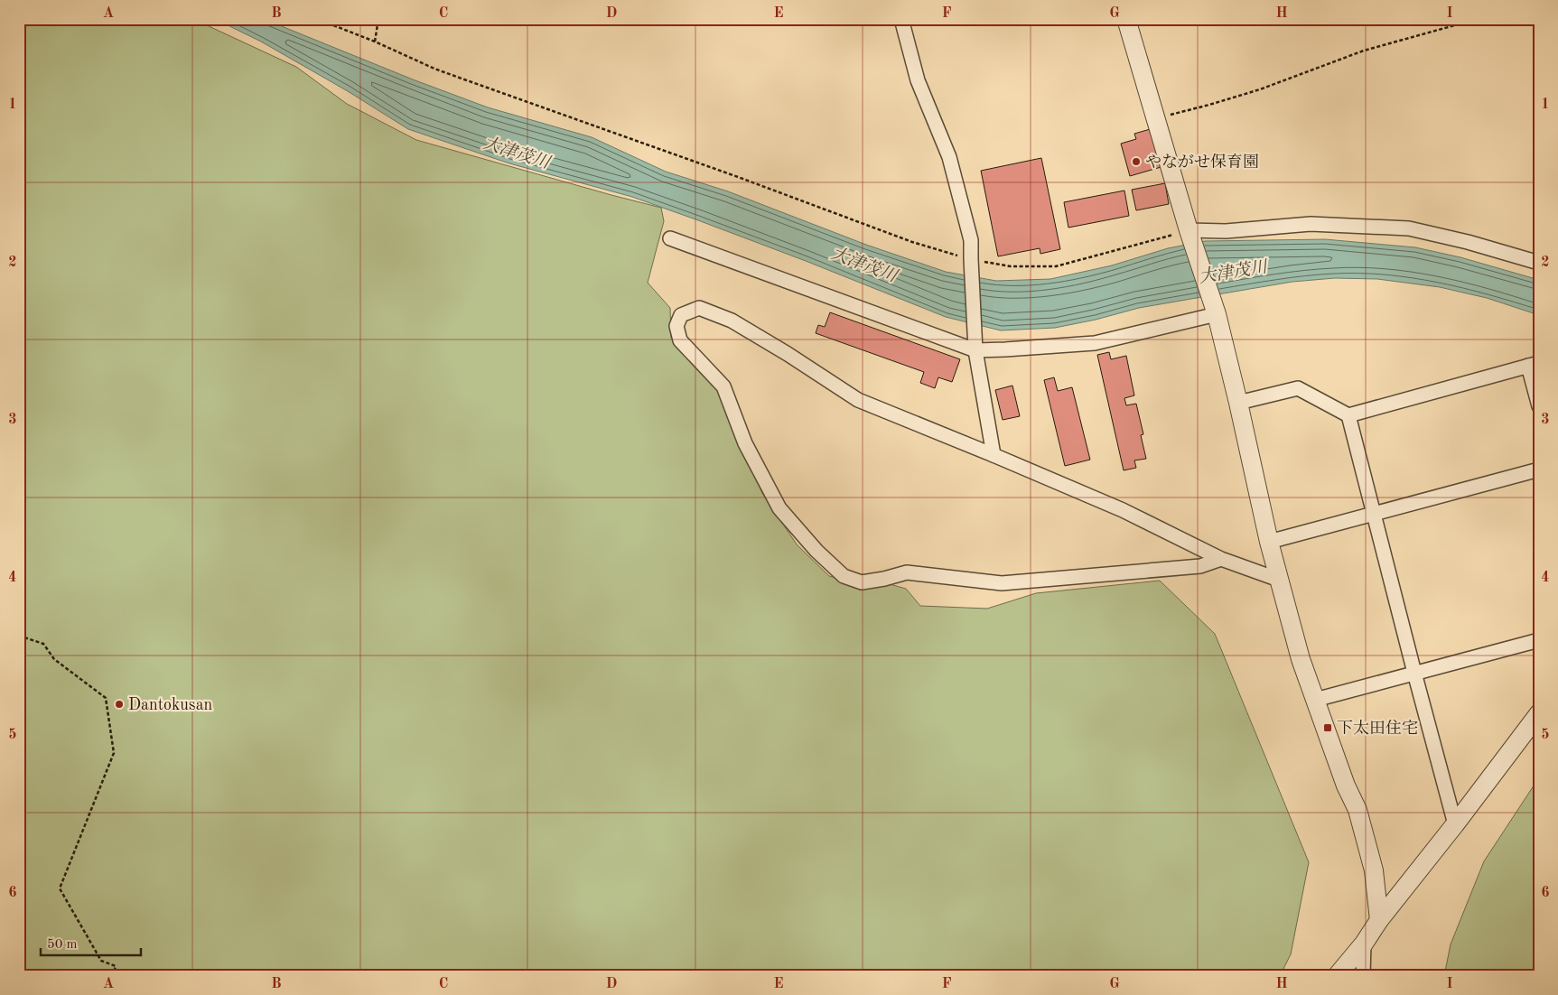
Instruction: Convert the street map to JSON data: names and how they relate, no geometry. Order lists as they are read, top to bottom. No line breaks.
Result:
{"water":["大津茂川"],"places":{"other":["やながせ保育園","Dantokusan"],"transit":["下太田住宅"]},"scale_bar":"50 m","grid":{"columns":["A","B","C","D","E","F","G","H","I"],"rows":["1","2","3","4","5","6"]}}
